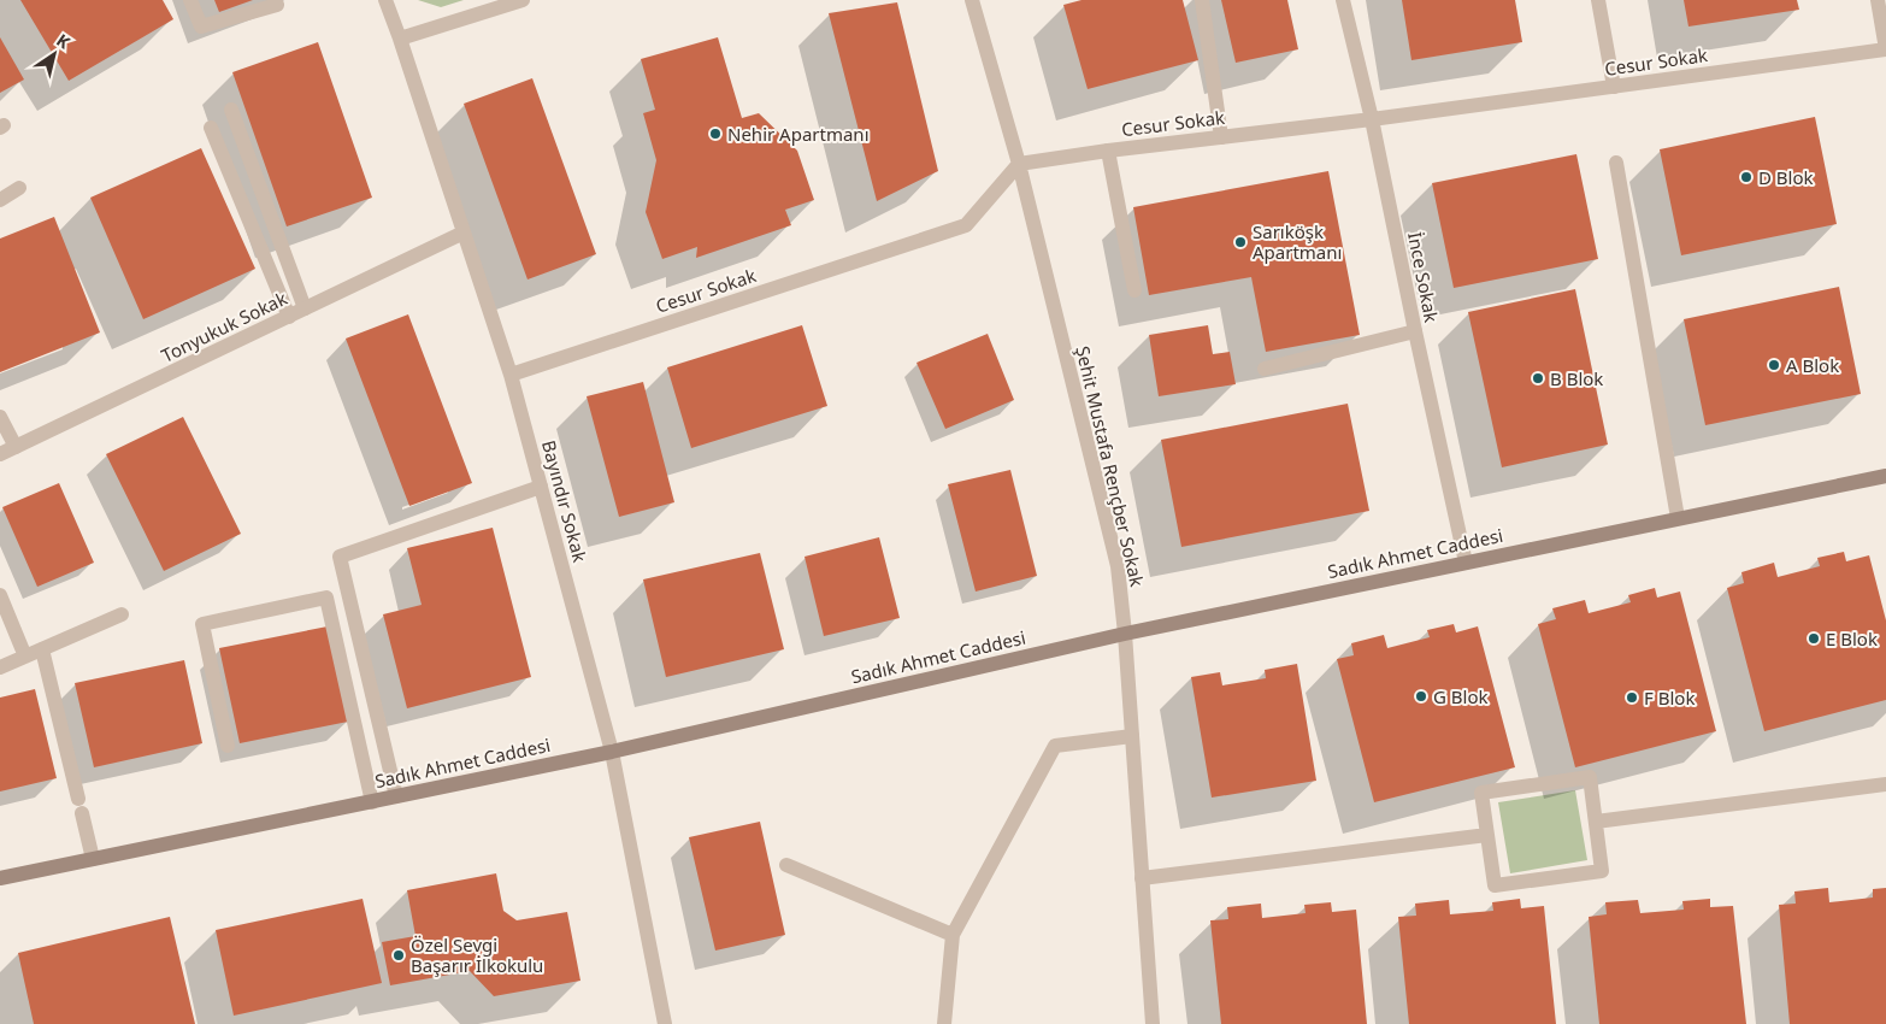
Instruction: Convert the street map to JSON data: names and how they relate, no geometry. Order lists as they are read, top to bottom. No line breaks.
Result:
{"streets":{"main road":["Sadık Ahmet Caddesi"],"street":["Cesur Sokak","İnce Sokak","Tonyukuk Sokak","Şehit Mustafa Rençber Sokak","Bayındır Sokak"]},"crossings":[["Cesur Sokak","İnce Sokak"],["Cesur Sokak","Şehit Mustafa Rençber Sokak"],["Cesur Sokak","Bayındır Sokak"],["İnce Sokak","Sadık Ahmet Caddesi"],["Tonyukuk Sokak","Bayındır Sokak"],["Şehit Mustafa Rençber Sokak","Sadık Ahmet Caddesi"],["Bayındır Sokak","Sadık Ahmet Caddesi"]],"places":["Nehir Apartmanı","D Blok","Sarıköşk Apartmanı","A Blok","B Blok","E Blok","G Blok","F Blok","Özel Sevgi Başarır İlkokulu"],"north":"top right"}
